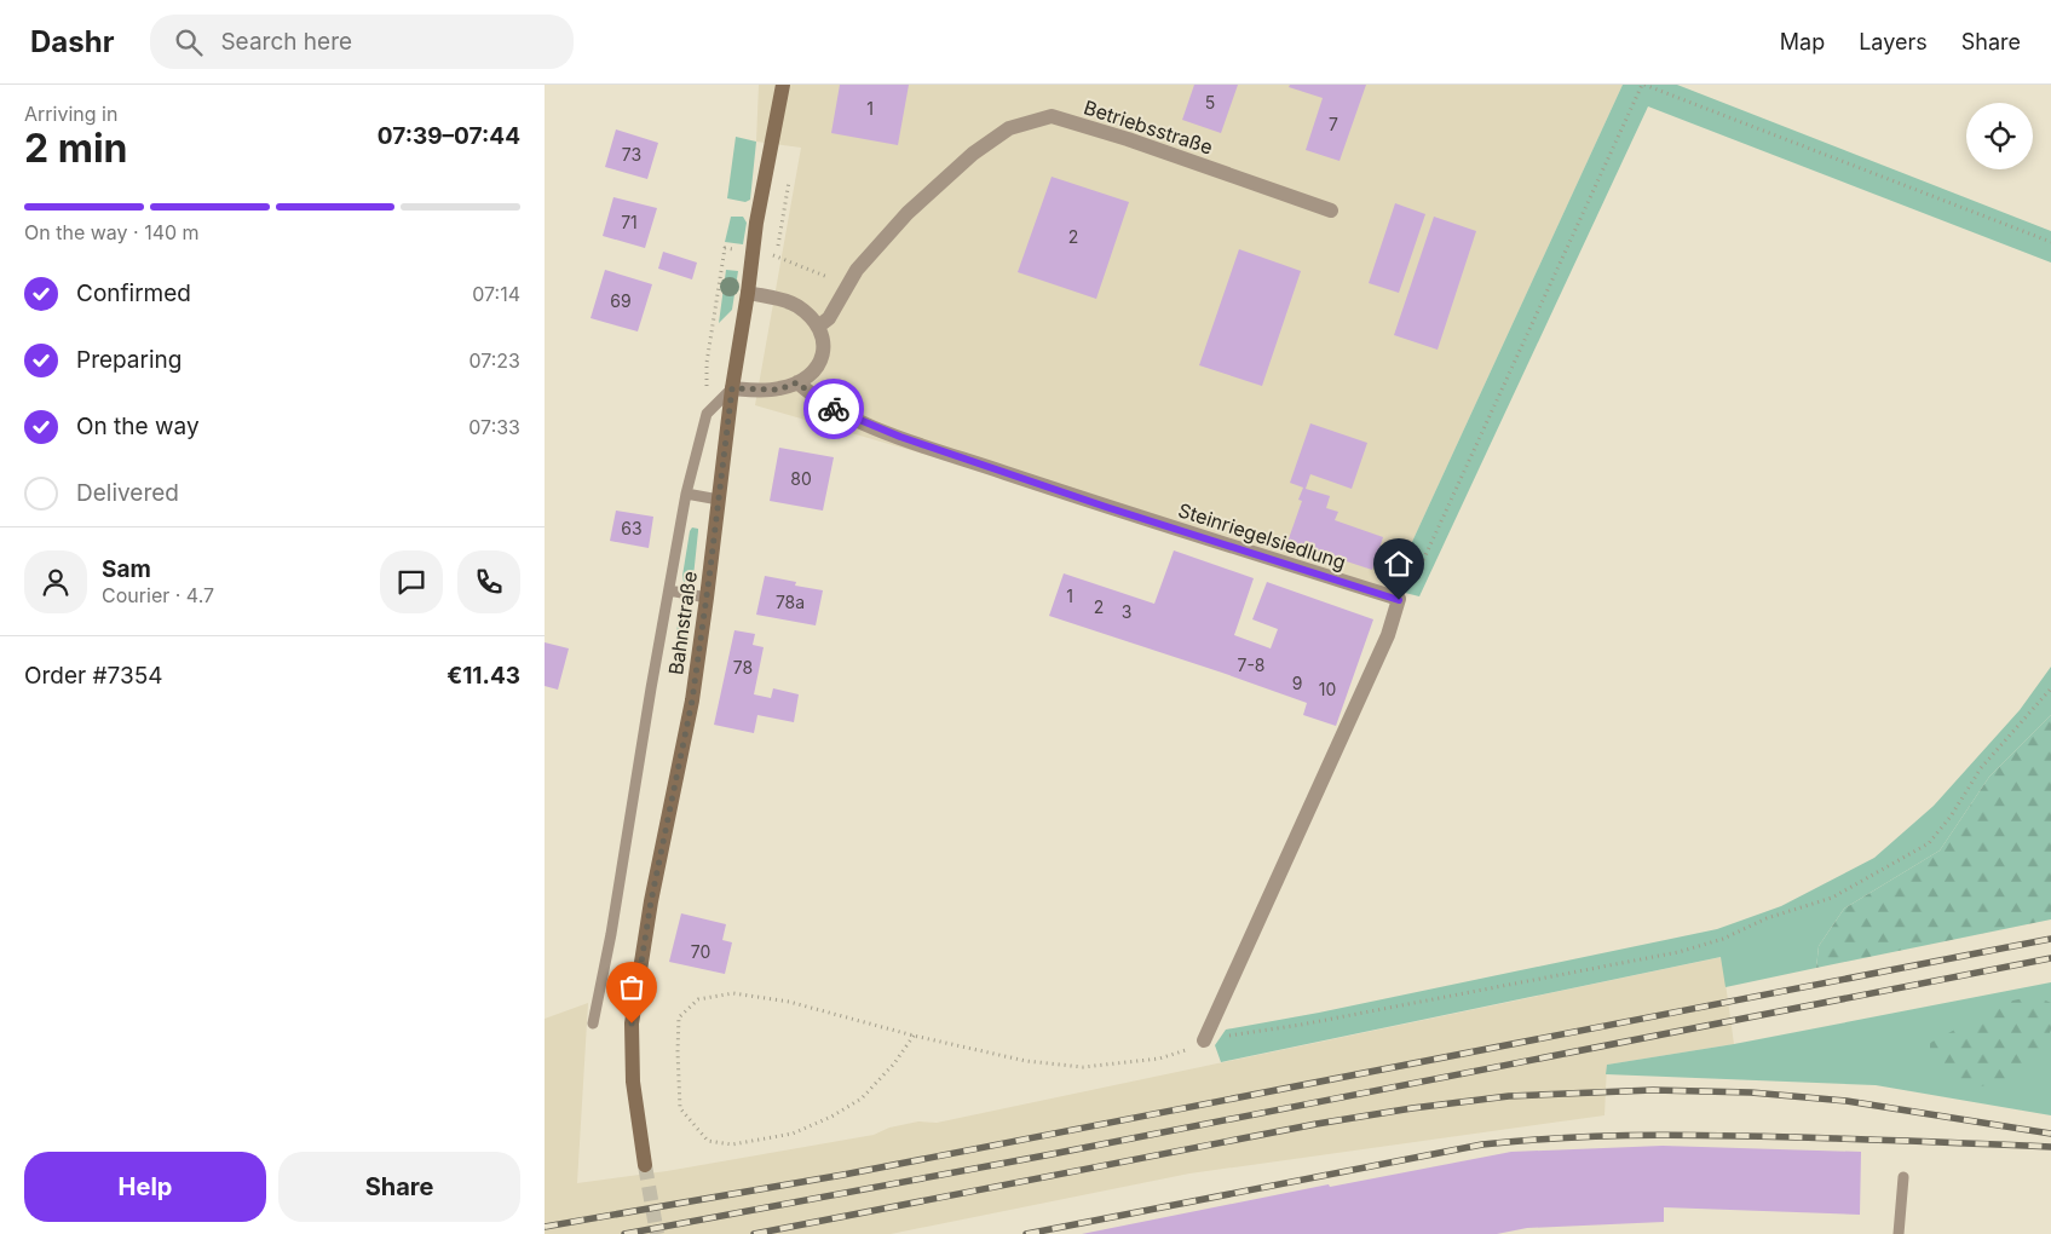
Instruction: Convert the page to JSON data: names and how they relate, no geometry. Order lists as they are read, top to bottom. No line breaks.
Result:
{"streets":{"main road":["Bahnstraße"],"street":["Betriebsstraße","Steinriegelsiedlung"]},"house_numbers":["5","1","7","73","71","2","69","80","63","1","78a","2","3","7-8","78","9","10","70"],"page":{"header":"Dashr","search":"Search here","nav":["Map","Layers","Share"],"heading":["2 min","Arriving in","07:39–07:44"],"panel":["Sam","Courier · 4.7","Order #7354","€11.43"],"bar":"On the way · 140 m","list":[["Confirmed","07:14"],["Preparing","07:23"],["On the way","07:33"],"Delivered"],"buttons":["Help","Share"]}}
